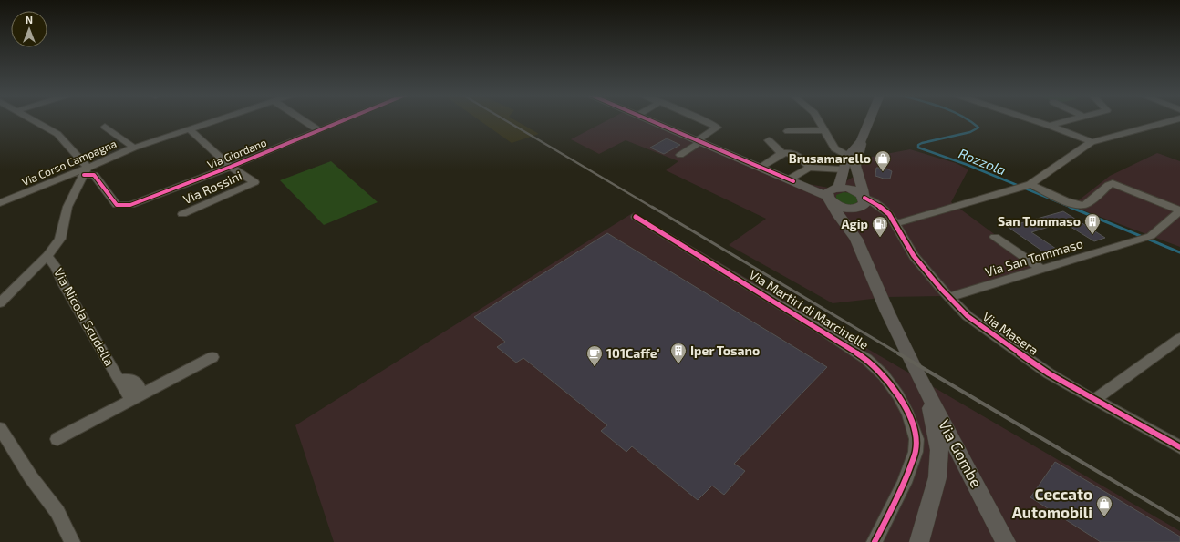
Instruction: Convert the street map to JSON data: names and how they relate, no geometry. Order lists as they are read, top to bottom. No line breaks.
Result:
{"streets":{"main road":["Via Gombe"],"street":["Via Giordano","Via Corso Campagna","Via Rossini","Via San Tommaso","Via Martiri di Marcinelle","Via Nicola Scudella","Via Masera"]},"crossings":[["Via Giordano","Via Corso Campagna"],["Via Giordano","Via Rossini"],["Via Corso Campagna","Via Rossini"],["Via San Tommaso","Via Masera"]],"water":["Rozzola"],"places":{"shop":["Brusamarello","Ceccato Automobili"],"building":["San Tommaso","Iper Tosano"],"fuel station":["Agip"],"cafe":["101Caffe'"]},"north":"top"}
